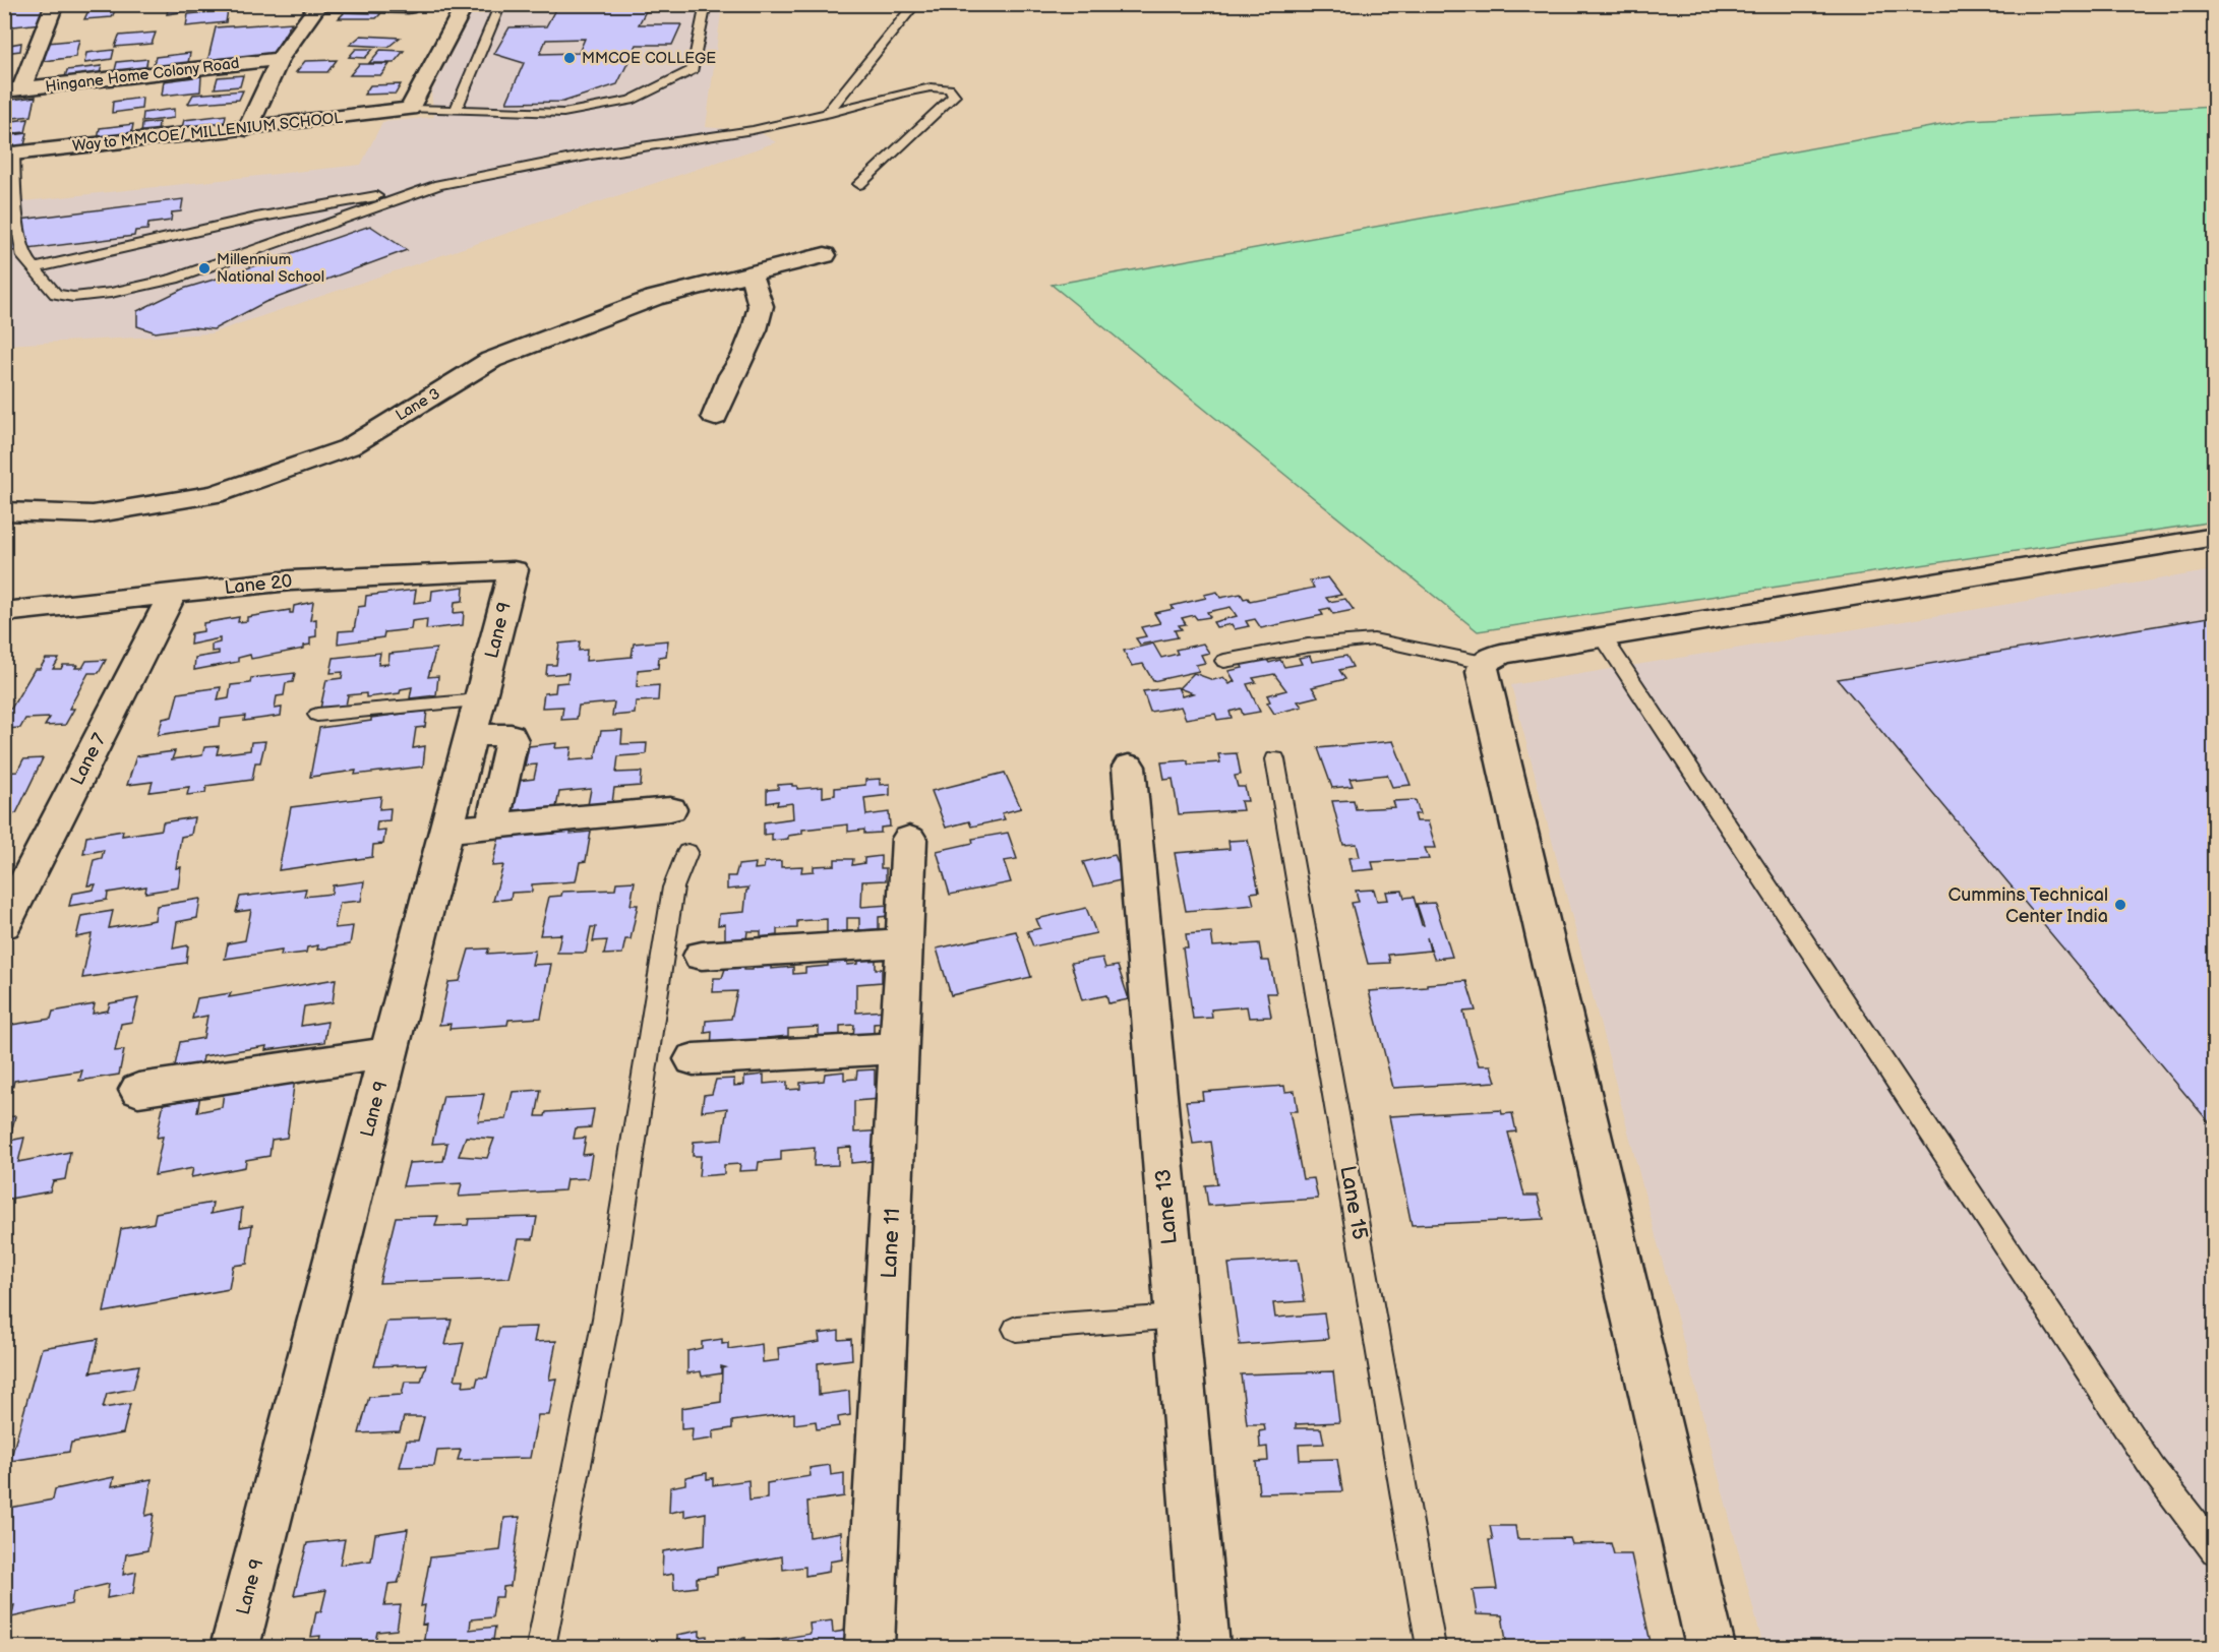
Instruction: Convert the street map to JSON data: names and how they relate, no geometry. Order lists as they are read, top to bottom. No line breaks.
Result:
{"streets":{"street":["Hingane Home Colony Road","Way to MMCOE/ MILLENIUM SCHOOL","Lane 3","Lane 20","Lane 9","Lane 7","Lane 13","Lane 11"],"lane":["Lane 15"]},"crossings":[["Lane 20","Lane 9"],["Lane 20","Lane 7"]],"places":["MMCOE COLLEGE","Millennium National School","Cummins Technical Center India"]}
